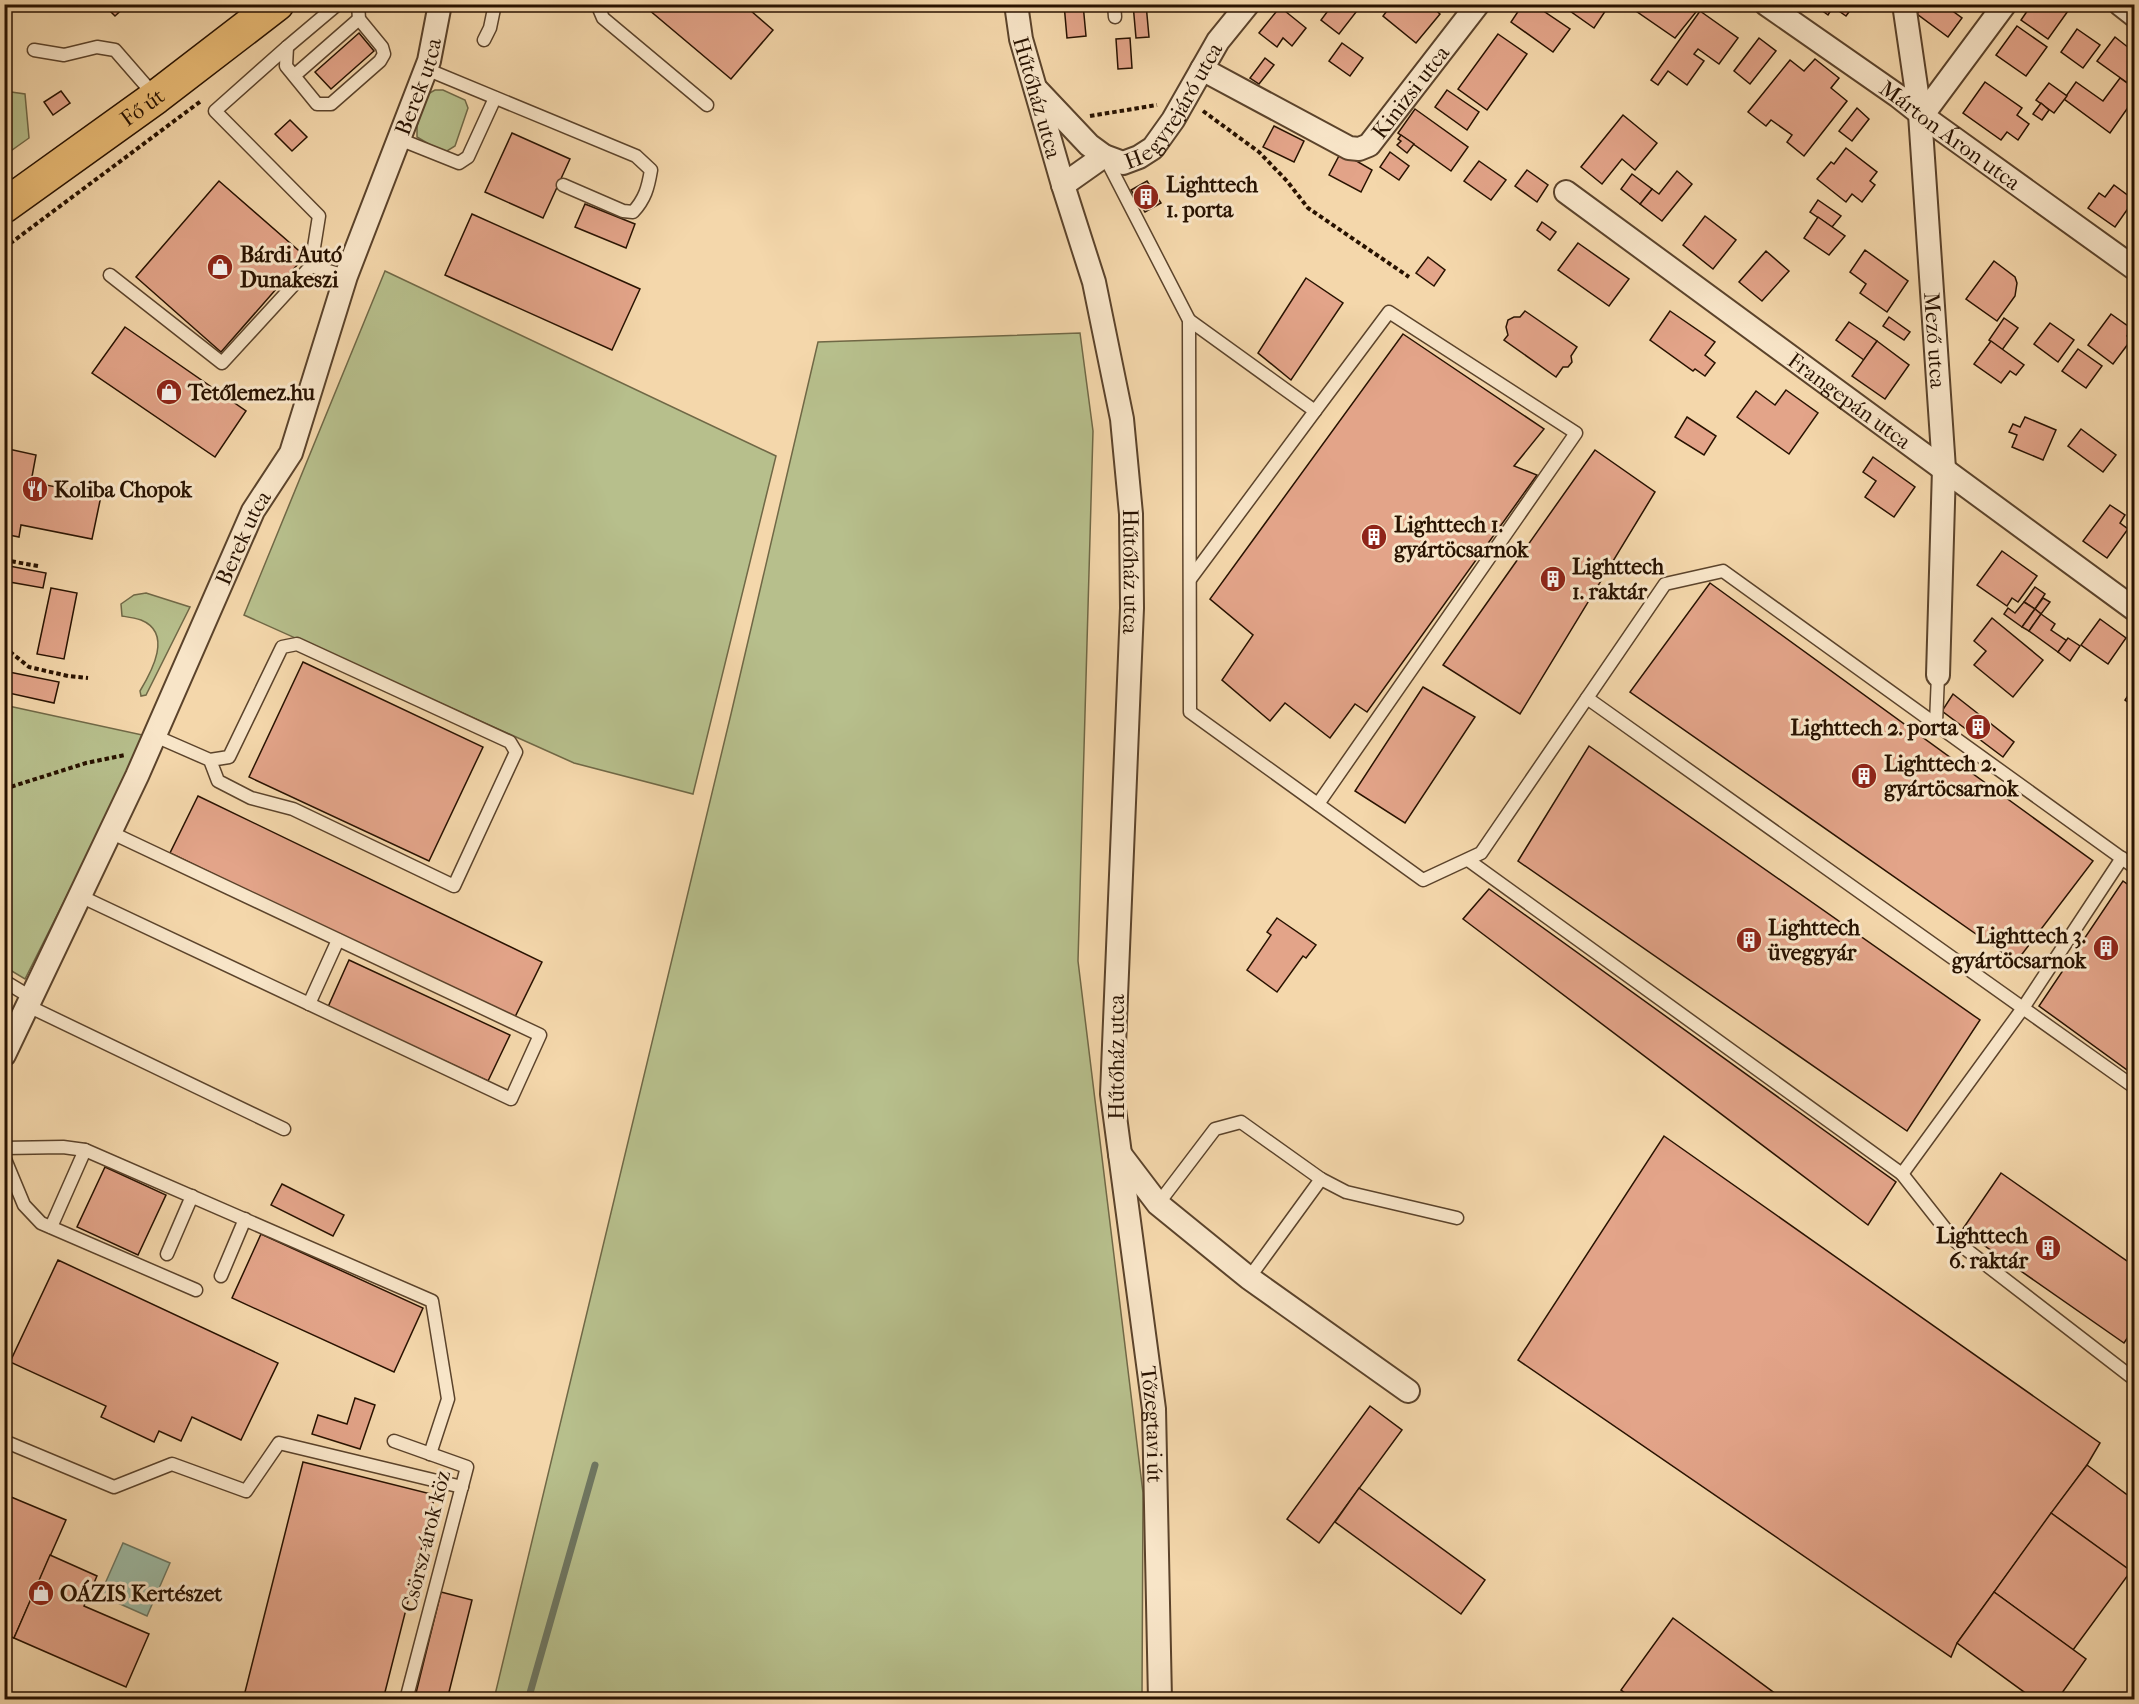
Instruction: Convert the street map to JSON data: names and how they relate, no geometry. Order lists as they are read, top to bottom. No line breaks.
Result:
{"streets":{"main road":["Fő út"],"street":["Berek utca","Kinizsi utca","Hűtőház utca","Hegyrejáró utca","Márton Áron utca","Mező utca","Frangepán utca","Tőzegtavi út"],"lane":["Csörsz-árok köz"]},"crossings":[["Kinizsi utca","Hegyrejáró utca"],["Hűtőház utca","Hegyrejáró utca"],["Hűtőház utca","Tőzegtavi út"],["Márton Áron utca","Mező utca"],["Mező utca","Frangepán utca"]],"places":{"building":["Lighttech 1. porta","Lighttech 1. gyártöcsarnok","Lighttech 1. raktár","Lighttech 2. porta","Lighttech 2. gyártöcsarnok","Lighttech üveggyár","Lighttech 3. gyártöcsarnok","Lighttech 6. raktár"],"shop":["Bárdi Autó Dunakeszi","Tetőlemez.hu","OÁZIS Kertészet"],"restaurant":["Koliba Chopok"]}}
